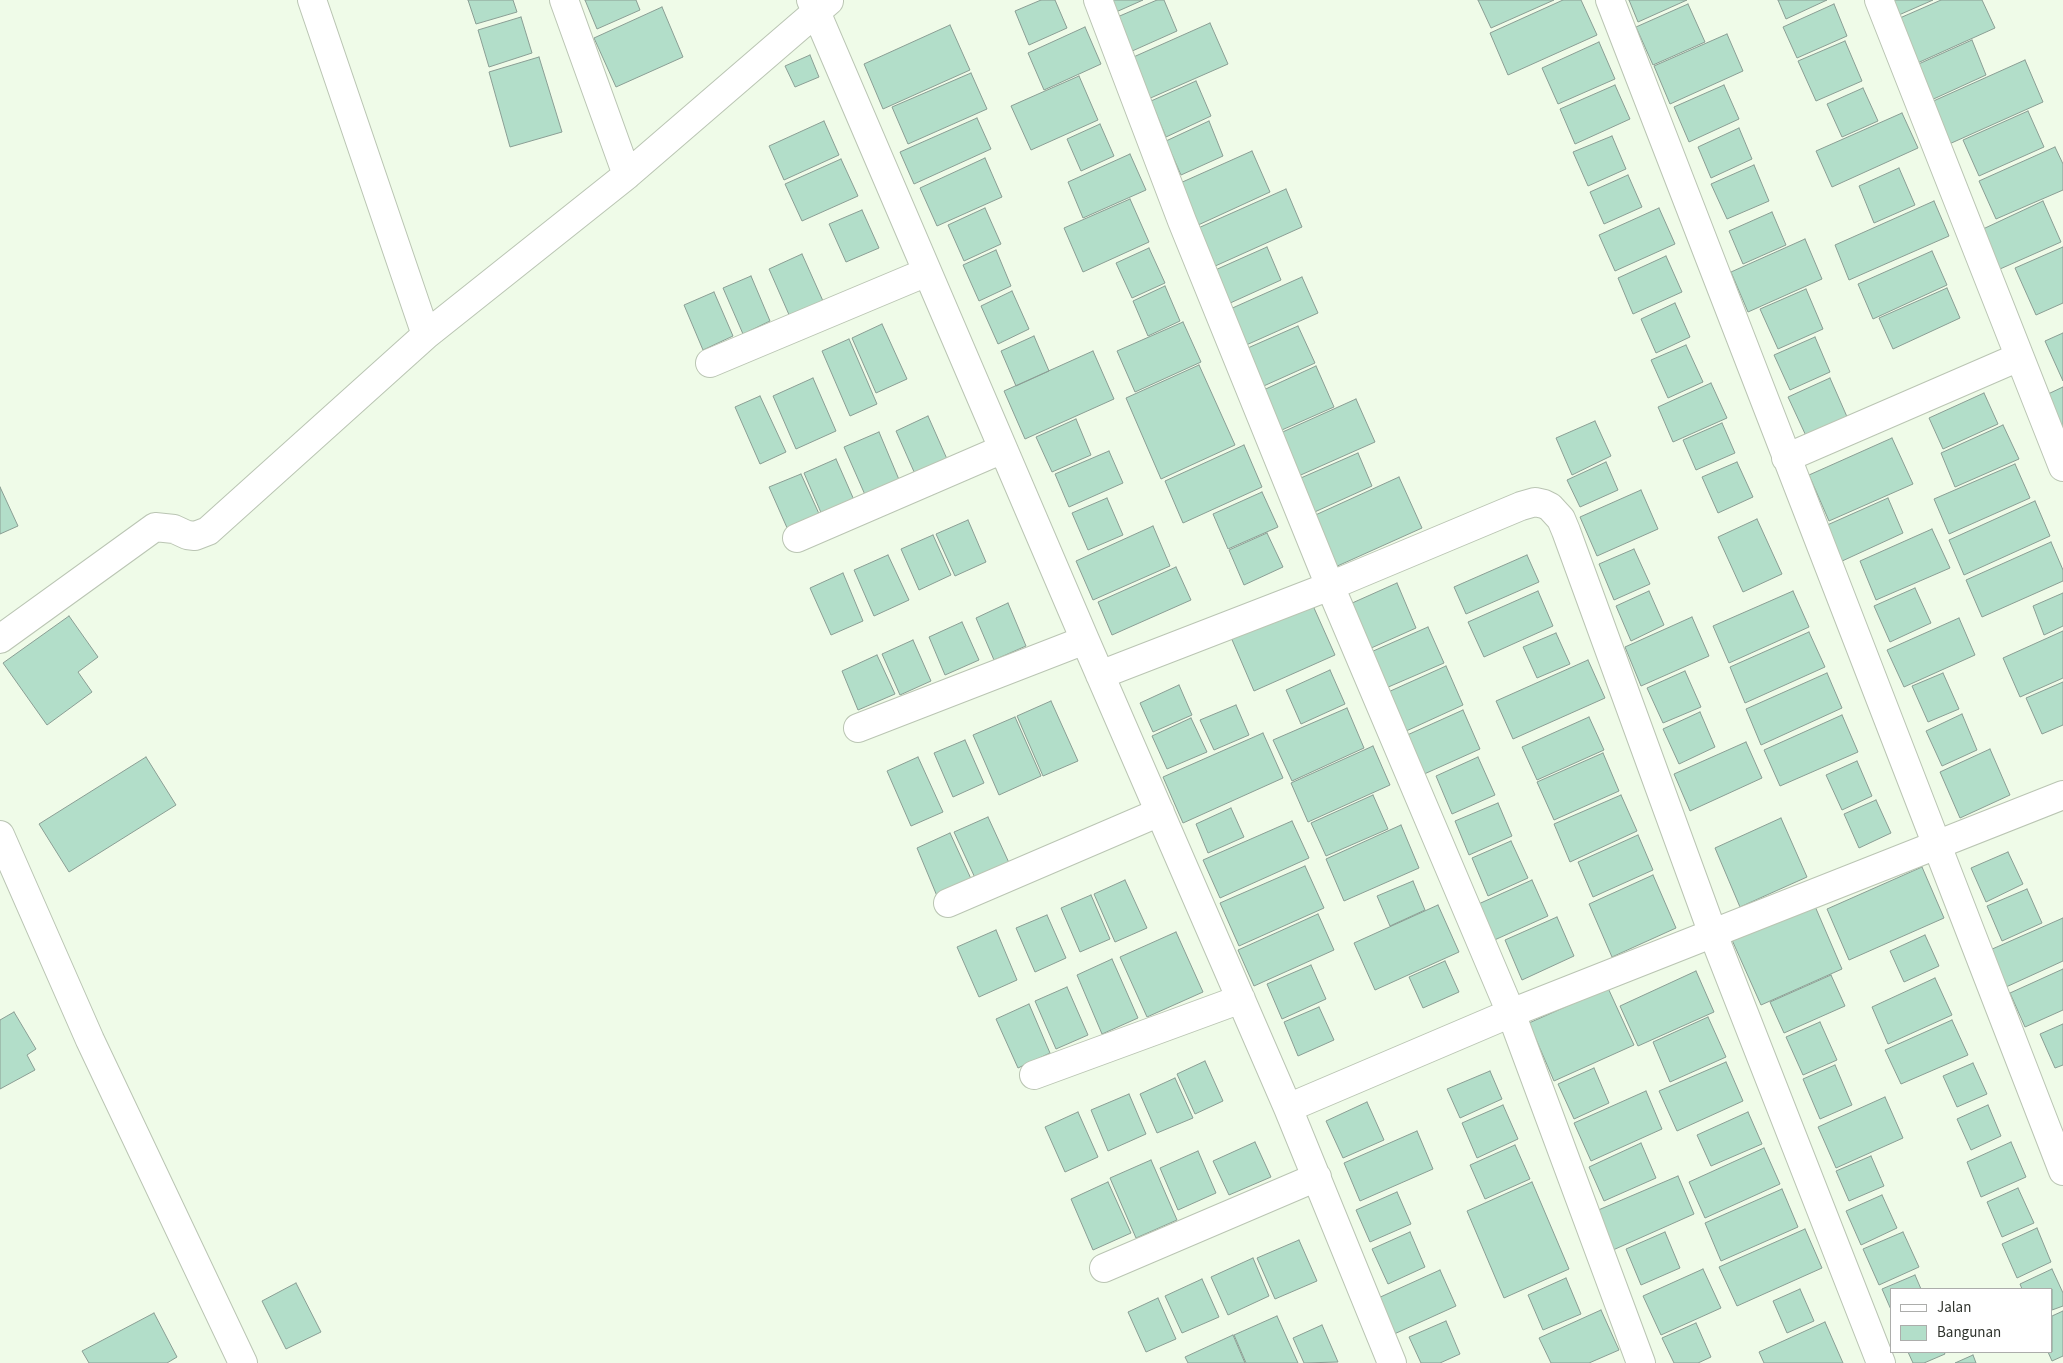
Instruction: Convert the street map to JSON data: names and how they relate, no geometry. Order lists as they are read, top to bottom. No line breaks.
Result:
{"legend":["Jalan","Bangunan"]}
